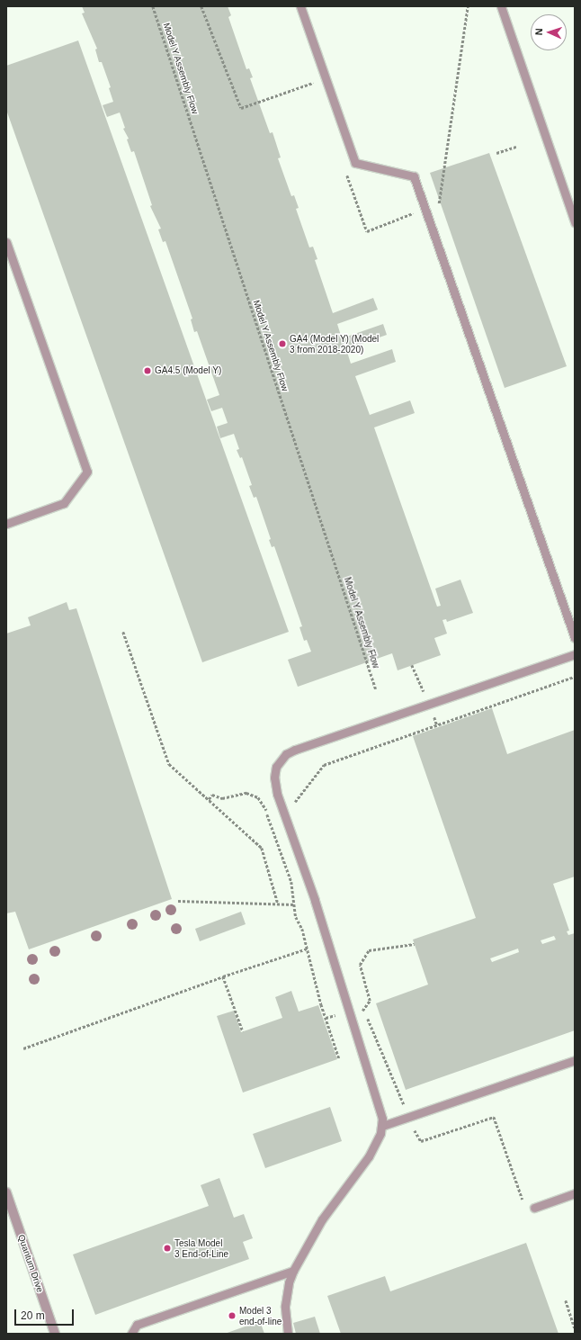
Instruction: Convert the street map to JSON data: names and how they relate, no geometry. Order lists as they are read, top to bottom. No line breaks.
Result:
{"streets":{"street":["Quantum Drive"],"path":["Model Y Assembly Flow"]},"places":["GA4 (Model Y) (Model 3 from 2018-2020)","GA4.5 (Model Y)","Tesla Model 3 End-of-Line","Model 3 end-of-line"],"scale_bar":"20 m","north":"left"}
